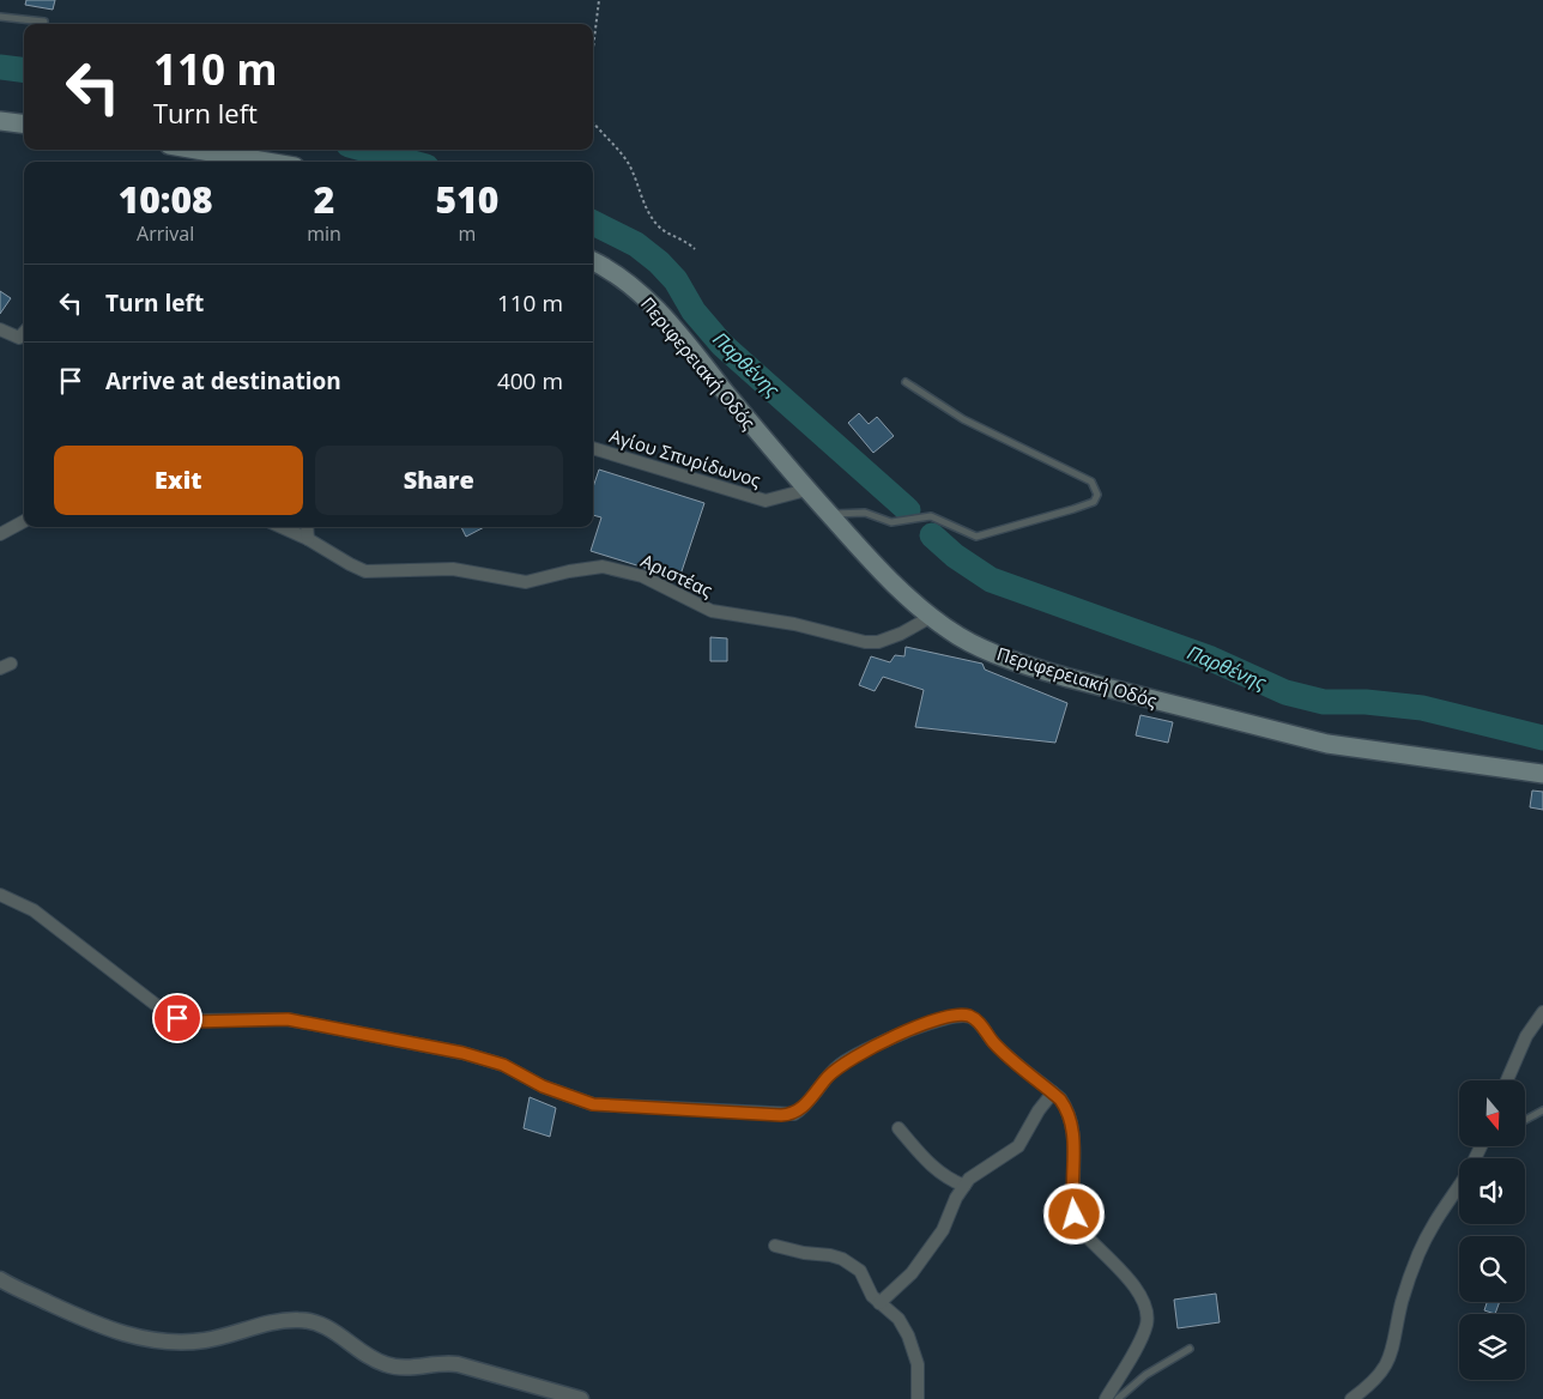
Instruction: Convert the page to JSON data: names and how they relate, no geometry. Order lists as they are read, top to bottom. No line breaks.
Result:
{"streets":{"main road":["Περιφερειακή Οδός"],"street":["Αγίου Σπυρίδωνος","Αριστέας"]},"crossings":[["Περιφερειακή Οδός","Αγίου Σπυρίδωνος"],["Περιφερειακή Οδός","Αριστέας"]],"water":["Παρθένης"],"north":"bottom","page":{"turn":["110 m","Turn left"],"eta":["10:08","Arrival","2","min","510","m"],"list":[{"name":"Turn left","value":"110 m"},{"name":"Arrive at destination","value":"400 m"}],"buttons":["Exit","Share"]}}
